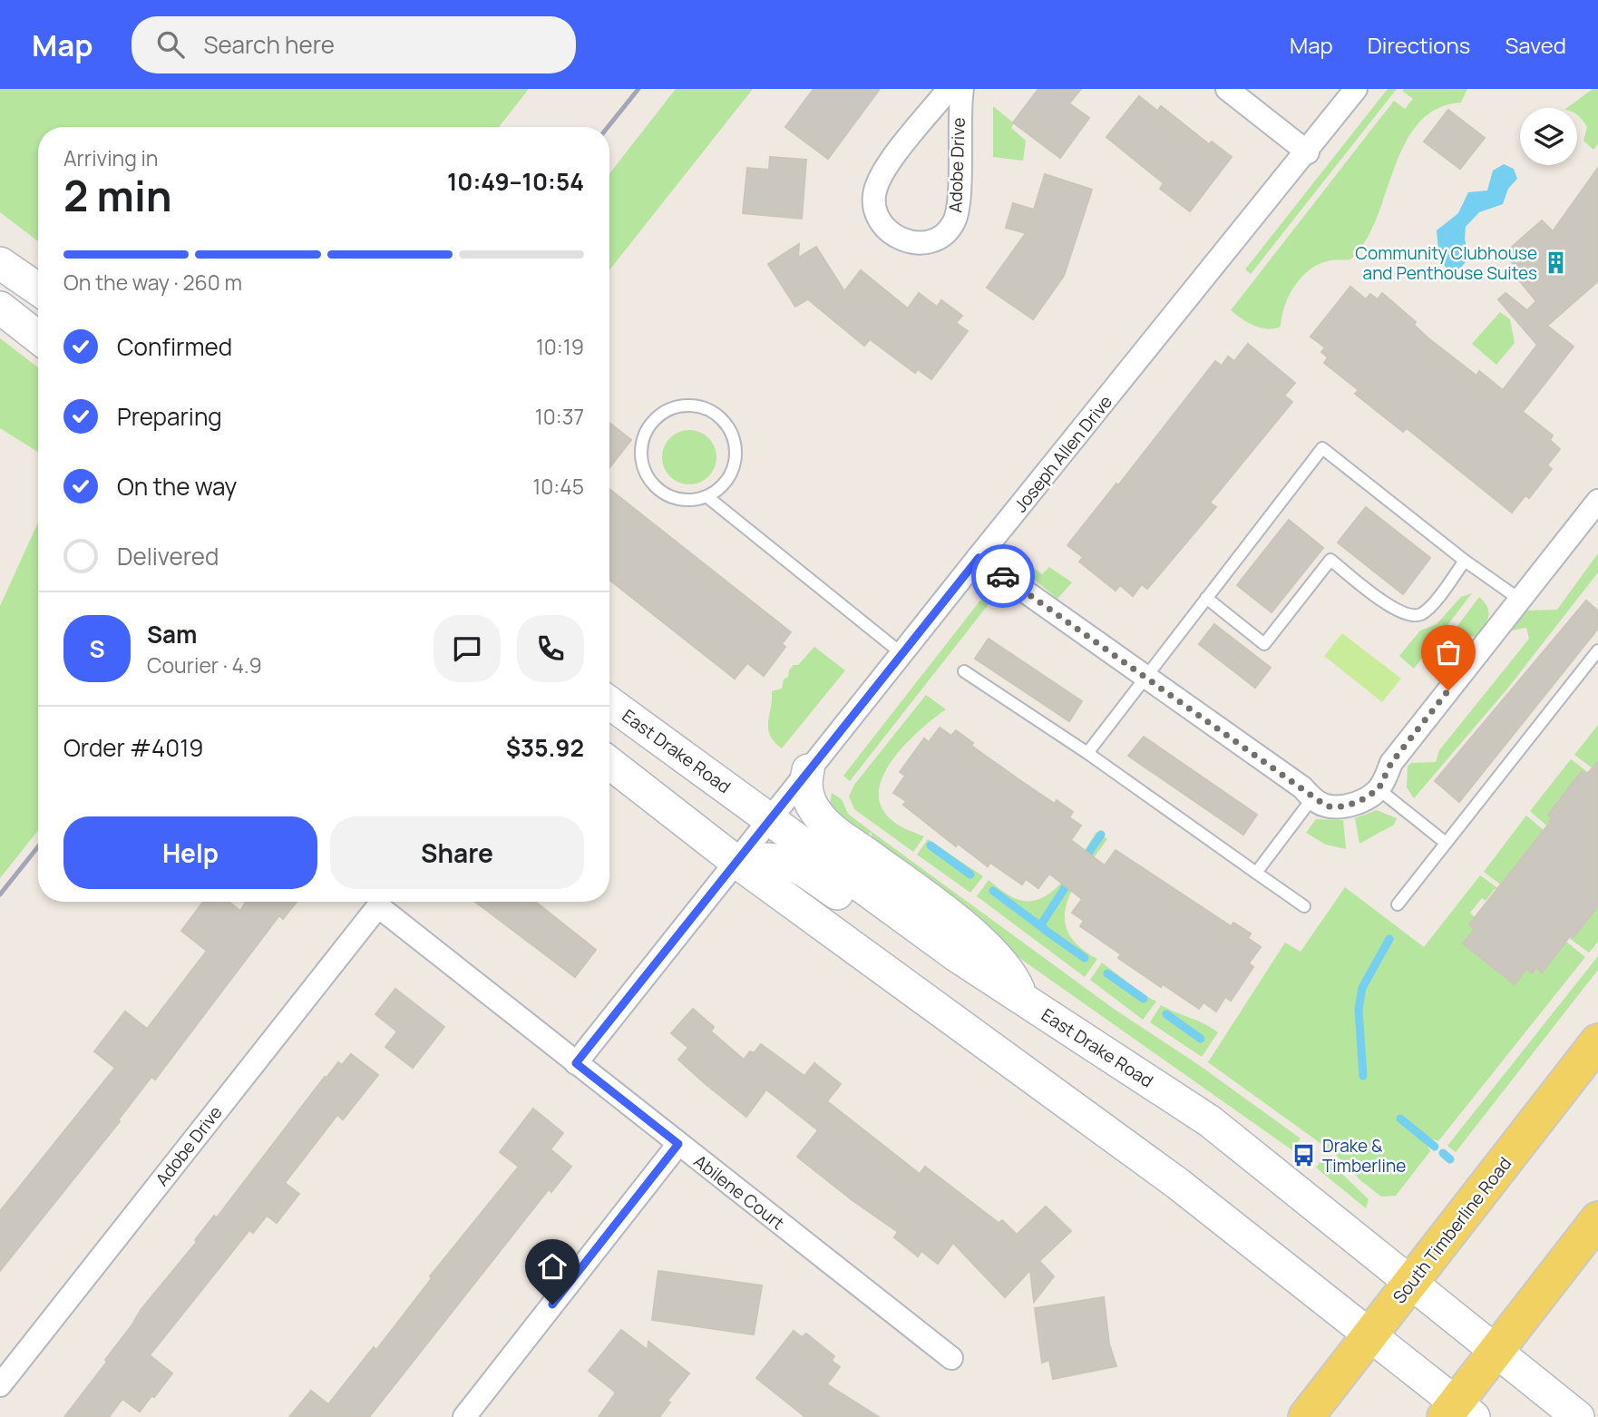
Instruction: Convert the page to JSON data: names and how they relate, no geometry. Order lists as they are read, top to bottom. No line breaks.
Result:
{"streets":{"main road":["East Drake Road","South Timberline Road"],"street":["Adobe Drive","Joseph Allen Drive","Abilene Court"]},"crossings":[["Adobe Drive","Abilene Court"],["Joseph Allen Drive","East Drake Road"],["Joseph Allen Drive","Abilene Court"],["East Drake Road","South Timberline Road"]],"places":{"building":["Community Clubhouse and Penthouse Suites"],"bus stop":["Drake & Timberline"]},"page":{"header":"Map","search":"Search here","nav":["Map","Directions","Saved"],"heading":["2 min","Arriving in","10:49–10:54"],"panel":["Sam","Courier · 4.9","Order #4019","$35.92"],"bar":"On the way · 260 m","list":[["Confirmed","10:19"],["Preparing","10:37"],["On the way","10:45"],"Delivered"],"round":"S","buttons":["Help","Share"]}}
